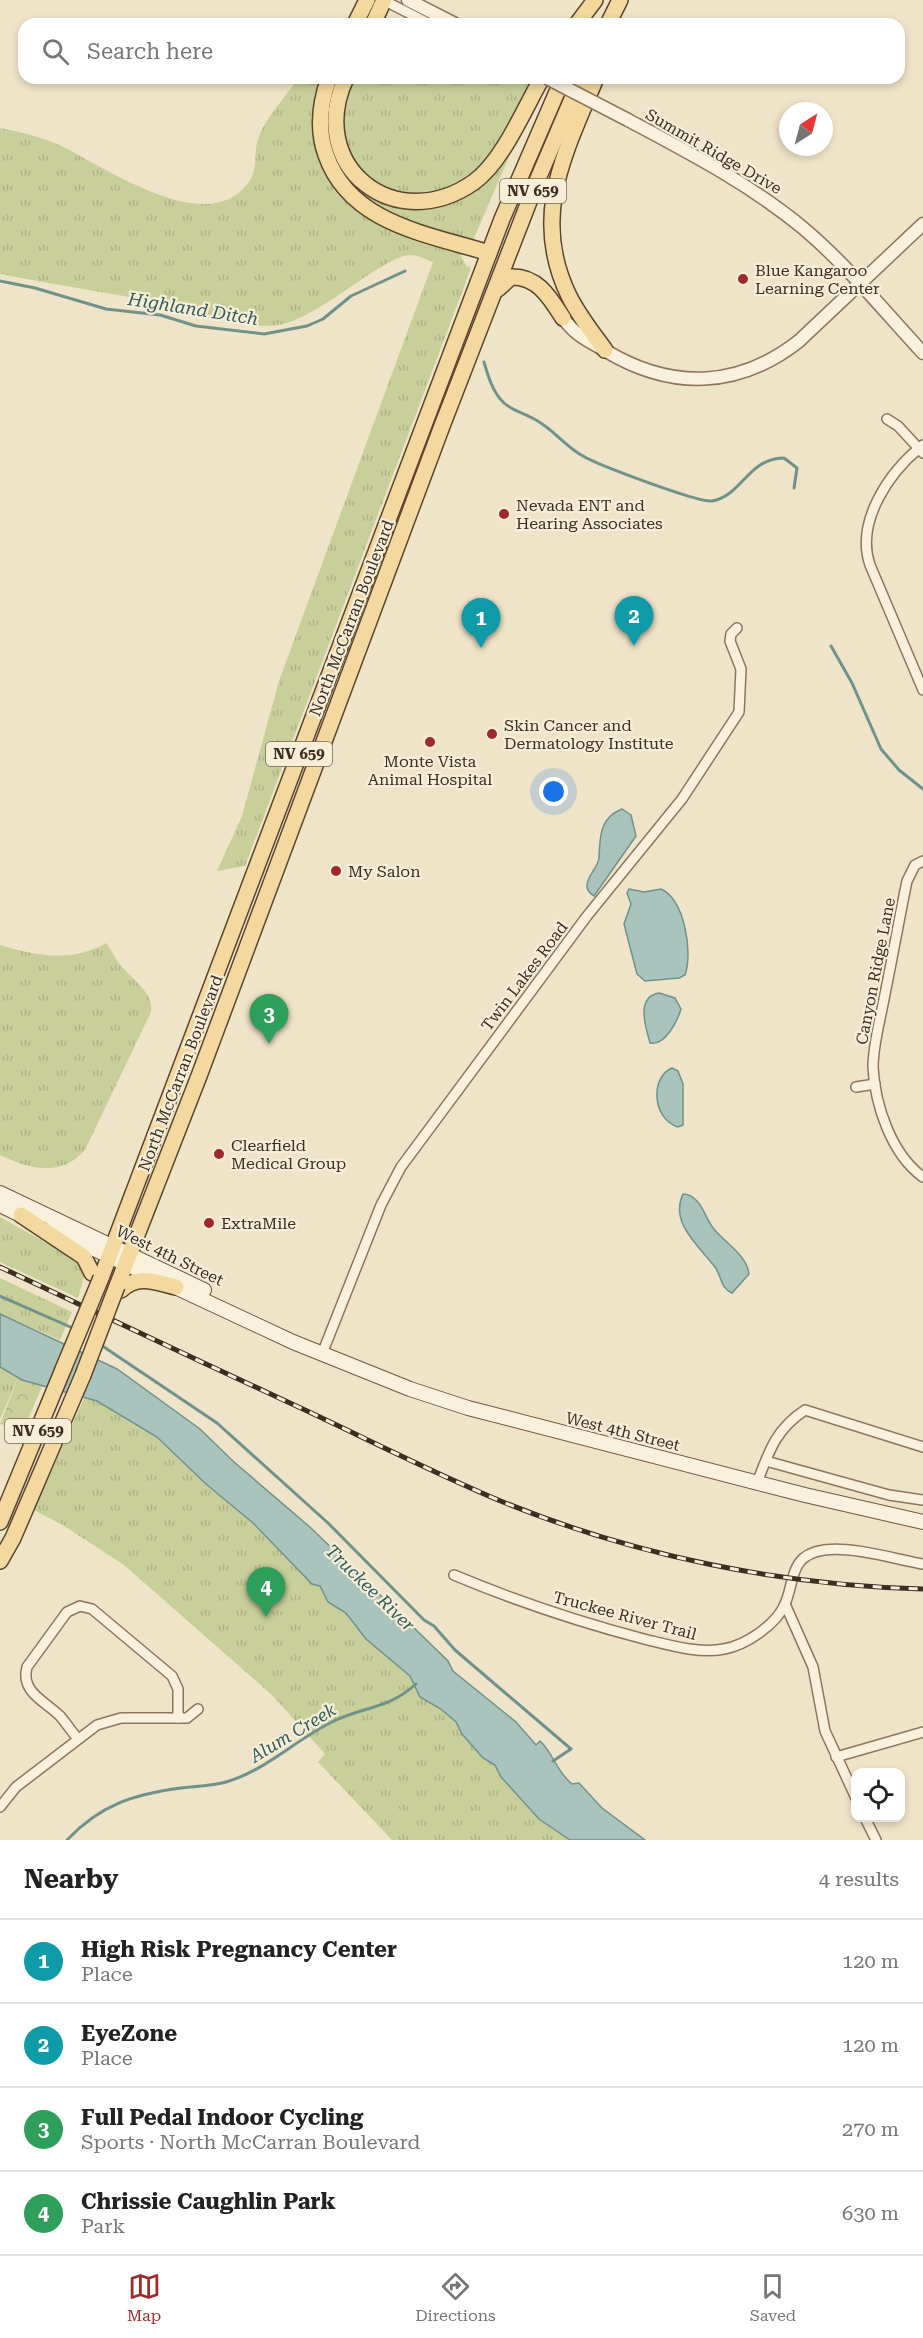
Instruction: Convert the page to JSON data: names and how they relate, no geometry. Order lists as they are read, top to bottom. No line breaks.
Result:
{"streets":{"main road":["NV 659","North McCarran Boulevard","West 4th Street"],"street":["Summit Ridge Drive","Canyon Ridge Lane","Twin Lakes Road","Truckee River Trail"]},"crossings":[["North McCarran Boulevard","West 4th Street"],["Twin Lakes Road","West 4th Street"]],"water":["Highland Ditch","Truckee River","Alum Creek"],"places":["Blue Kangaroo Learning Center","Nevada ENT and Hearing Associates","Skin Cancer and Dermatology Institute","Monte Vista Animal Hospital","My Salon","Clearfield Medical Group","ExtraMile"],"north":"top right","page":{"search":"Search here","pins":["2","1","3","4"],"heading":["Nearby","4 results"],"list":[{"mark":"1","name":"High Risk Pregnancy Center","note":"Place","value":"120 m"},{"mark":"2","name":"EyeZone","note":"Place","value":"120 m"},{"mark":"3","name":"Full Pedal Indoor Cycling","note":"Sports · North McCarran Boulevard","value":"270 m"},{"mark":"4","name":"Chrissie Caughlin Park","note":"Park","value":"630 m"}],"nav":["Map","Directions","Saved"]}}
